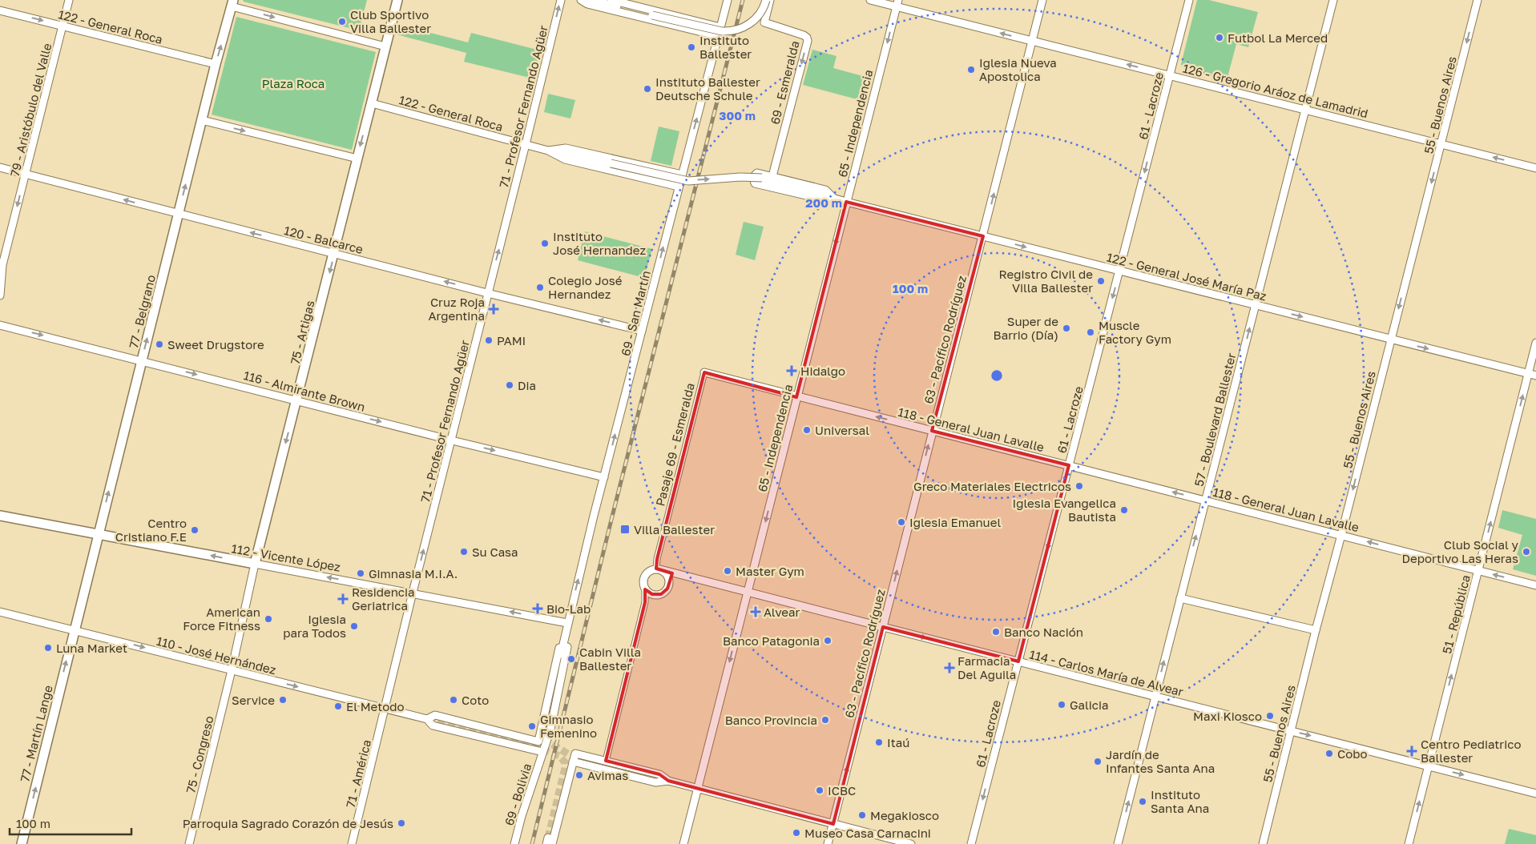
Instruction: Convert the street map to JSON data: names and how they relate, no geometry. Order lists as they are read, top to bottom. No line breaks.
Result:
{"streets":{"street":["122 - General Roca","69 - Esmeralda","126 - Gregorio Aráoz de Lamadrid","55 - Buenos Aires","61 - Lacroze","71 - Profesor Fernando Agüer","79 - Aristóbulo del Valle","65 - Independencia","120 - Balcarce","122 - General José María Paz","77 - Belgrano","69 - San Martín","75 - Artigas","63 - Pacífico Rodríguez","116 - Almirante Brown","57 - Boulevard Ballester","118 - General Juan Lavalle","Pasaje 69 - Esmeralda","112 - Vicente López","51 - República","110 - José Hernández","114 - Carlos María de Alvear","77 - Martín Lange","75 - Congreso","71 - América","69 - Bolivia"]},"crossings":[["122 - General Roca","71 - Profesor Fernando Agüer"],["122 - General Roca","79 - Aristóbulo del Valle"],["122 - General Roca","122 - General José María Paz"],["122 - General Roca","77 - Belgrano"],["122 - General Roca","69 - San Martín"],["122 - General Roca","75 - Artigas"],["69 - Esmeralda","122 - General José María Paz"],["126 - Gregorio Aráoz de Lamadrid","55 - Buenos Aires"],["126 - Gregorio Aráoz de Lamadrid","61 - Lacroze"],["126 - Gregorio Aráoz de Lamadrid","65 - Independencia"],["126 - Gregorio Aráoz de Lamadrid","63 - Pacífico Rodríguez"],["126 - Gregorio Aráoz de Lamadrid","57 - Boulevard Ballester"],["55 - Buenos Aires","122 - General José María Paz"],["55 - Buenos Aires","118 - General Juan Lavalle"],["55 - Buenos Aires","114 - Carlos María de Alvear"],["61 - Lacroze","122 - General José María Paz"],["61 - Lacroze","118 - General Juan Lavalle"],["61 - Lacroze","114 - Carlos María de Alvear"],["71 - Profesor Fernando Agüer","120 - Balcarce"],["71 - Profesor Fernando Agüer","116 - Almirante Brown"],["71 - Profesor Fernando Agüer","112 - Vicente López"],["71 - Profesor Fernando Agüer","110 - José Hernández"],["71 - Profesor Fernando Agüer","71 - América"],["79 - Aristóbulo del Valle","120 - Balcarce"],["65 - Independencia","122 - General José María Paz"],["65 - Independencia","118 - General Juan Lavalle"],["65 - Independencia","114 - Carlos María de Alvear"],["120 - Balcarce","77 - Belgrano"],["120 - Balcarce","69 - San Martín"],["120 - Balcarce","75 - Artigas"],["122 - General José María Paz","63 - Pacífico Rodríguez"],["122 - General José María Paz","57 - Boulevard Ballester"],["122 - General José María Paz","51 - República"],["77 - Belgrano","116 - Almirante Brown"],["77 - Belgrano","112 - Vicente López"],["77 - Belgrano","110 - José Hernández"],["77 - Belgrano","77 - Martín Lange"],["69 - San Martín","116 - Almirante Brown"],["69 - San Martín","112 - Vicente López"],["69 - San Martín","110 - José Hernández"],["69 - San Martín","69 - Bolivia"],["75 - Artigas","116 - Almirante Brown"],["75 - Artigas","112 - Vicente López"],["75 - Artigas","110 - José Hernández"],["75 - Artigas","75 - Congreso"],["63 - Pacífico Rodríguez","118 - General Juan Lavalle"],["63 - Pacífico Rodríguez","114 - Carlos María de Alvear"],["57 - Boulevard Ballester","118 - General Juan Lavalle"],["57 - Boulevard Ballester","114 - Carlos María de Alvear"],["118 - General Juan Lavalle","Pasaje 69 - Esmeralda"],["118 - General Juan Lavalle","51 - República"],["Pasaje 69 - Esmeralda","114 - Carlos María de Alvear"],["51 - República","114 - Carlos María de Alvear"],["110 - José Hernández","77 - Martín Lange"],["110 - José Hernández","75 - Congreso"],["110 - José Hernández","71 - América"],["110 - José Hernández","69 - Bolivia"]],"one_way":["69 - Esmeralda","126 - Gregorio Aráoz de Lamadrid","55 - Buenos Aires","61 - Lacroze","71 - Profesor Fernando Agüer","65 - Independencia","120 - Balcarce","122 - General José María Paz","77 - Belgrano","69 - San Martín","75 - Artigas","63 - Pacífico Rodríguez","116 - Almirante Brown","57 - Boulevard Ballester","118 - General Juan Lavalle","112 - Vicente López","51 - República","110 - José Hernández","114 - Carlos María de Alvear","77 - Martín Lange"],"parks":["Plaza Roca"],"places":{"other":["Club Sportivo Villa Ballester","Futbol La Merced","Instituto Ballester","Iglesia Nueva Apostolica","Instituto Ballester Deutsche Schule","Instituto José Hernandez","Registro Civil de Villa Ballester","Colegio José Hernandez","Super de Barrio (Día)","Muscle Factory Gym","PAMI","Sweet Drugstore","Dia","Universal","Greco Materiales Electricos","Iglesia Evangelica Bautista","Iglesia Emanuel","Centro Cristiano F.E","Su Casa","Club Social y Deportivo Las Heras","Master Gym","Gimnasia M.I.A.","American Force Fitness","Iglesia para Todos","Banco Nación","Banco Patagonia","Luna Market","Cabin Villa Ballester","Service","Coto","Galicia","El Metodo","Maxi Kiosco","Banco Provincia","Gimnasio Femenino","Itaú","Cobo","Jardín de Infantes Santa Ana","Avimas","ICBC","Instituto Santa Ana","Megakiosco","Parroquia Sagrado Corazón de Jesús","Museo Casa Carnacini"],"health":["Cruz Roja Argentina","Hidalgo","Residencia Geriatrica","Bio-Lab","Alvear","Farmacia Del Aguila","Centro Pediatrico Ballester"],"transit":["Villa Ballester"]},"scale_bar":"100 m","rings":["300 m","200 m","100 m"]}
